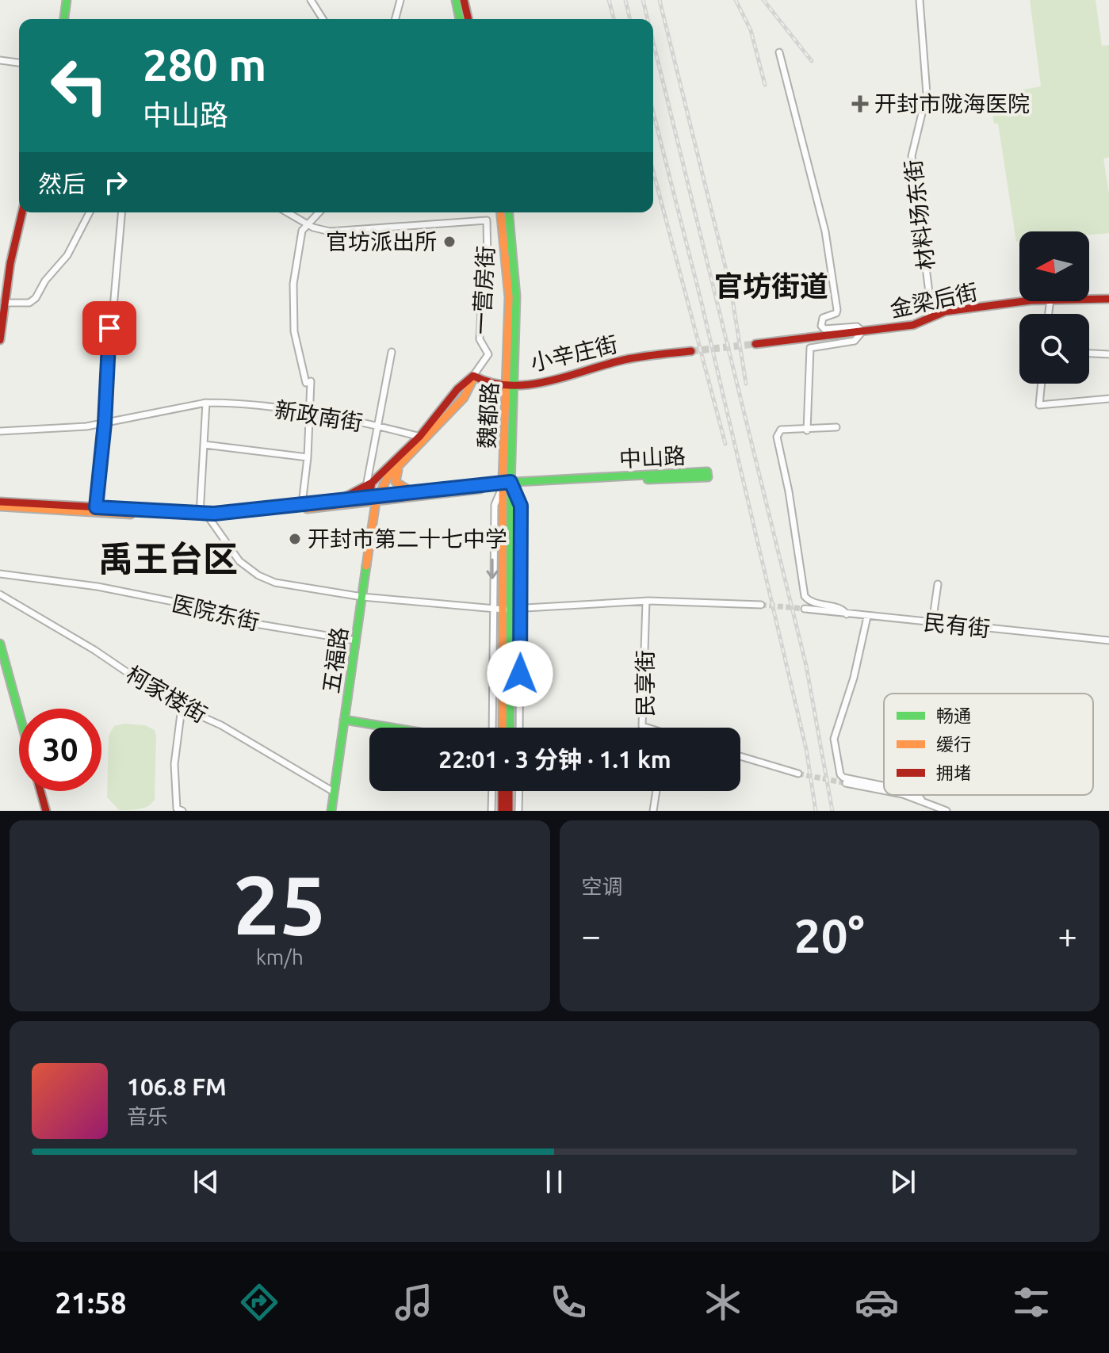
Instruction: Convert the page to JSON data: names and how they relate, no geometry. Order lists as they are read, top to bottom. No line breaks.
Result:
{"streets":{"main road":["金梁后街","小辛庄街","魏都路","中山路","五福路"],"street":["材料场东街","一营房街","新政南街","医院东街","民有街","民享街","柯家楼街"]},"crossings":[["材料场东街","金梁后街"],["一营房街","小辛庄街"],["小辛庄街","魏都路"],["魏都路","中山路"],["中山路","五福路"],["医院东街","五福路"],["五福路","柯家楼街"]],"districts":["官坊街道","禹王台区"],"places":{"health":["开封市陇海医院"],"other":["官坊派出所","开封市第二十七中学"]},"legend":["畅通","缓行","拥堵"],"north":"left","page":{"turn":["280 m","中山路"],"then":"然后","limit":"30","trip":"22:01 · 3 分钟 · 1.1 km","tile":[["25","km/h"],"空调"],"heat":["−","20°","+"],"song":["106.8 FM","音乐"],"tabs":"21:58"}}
